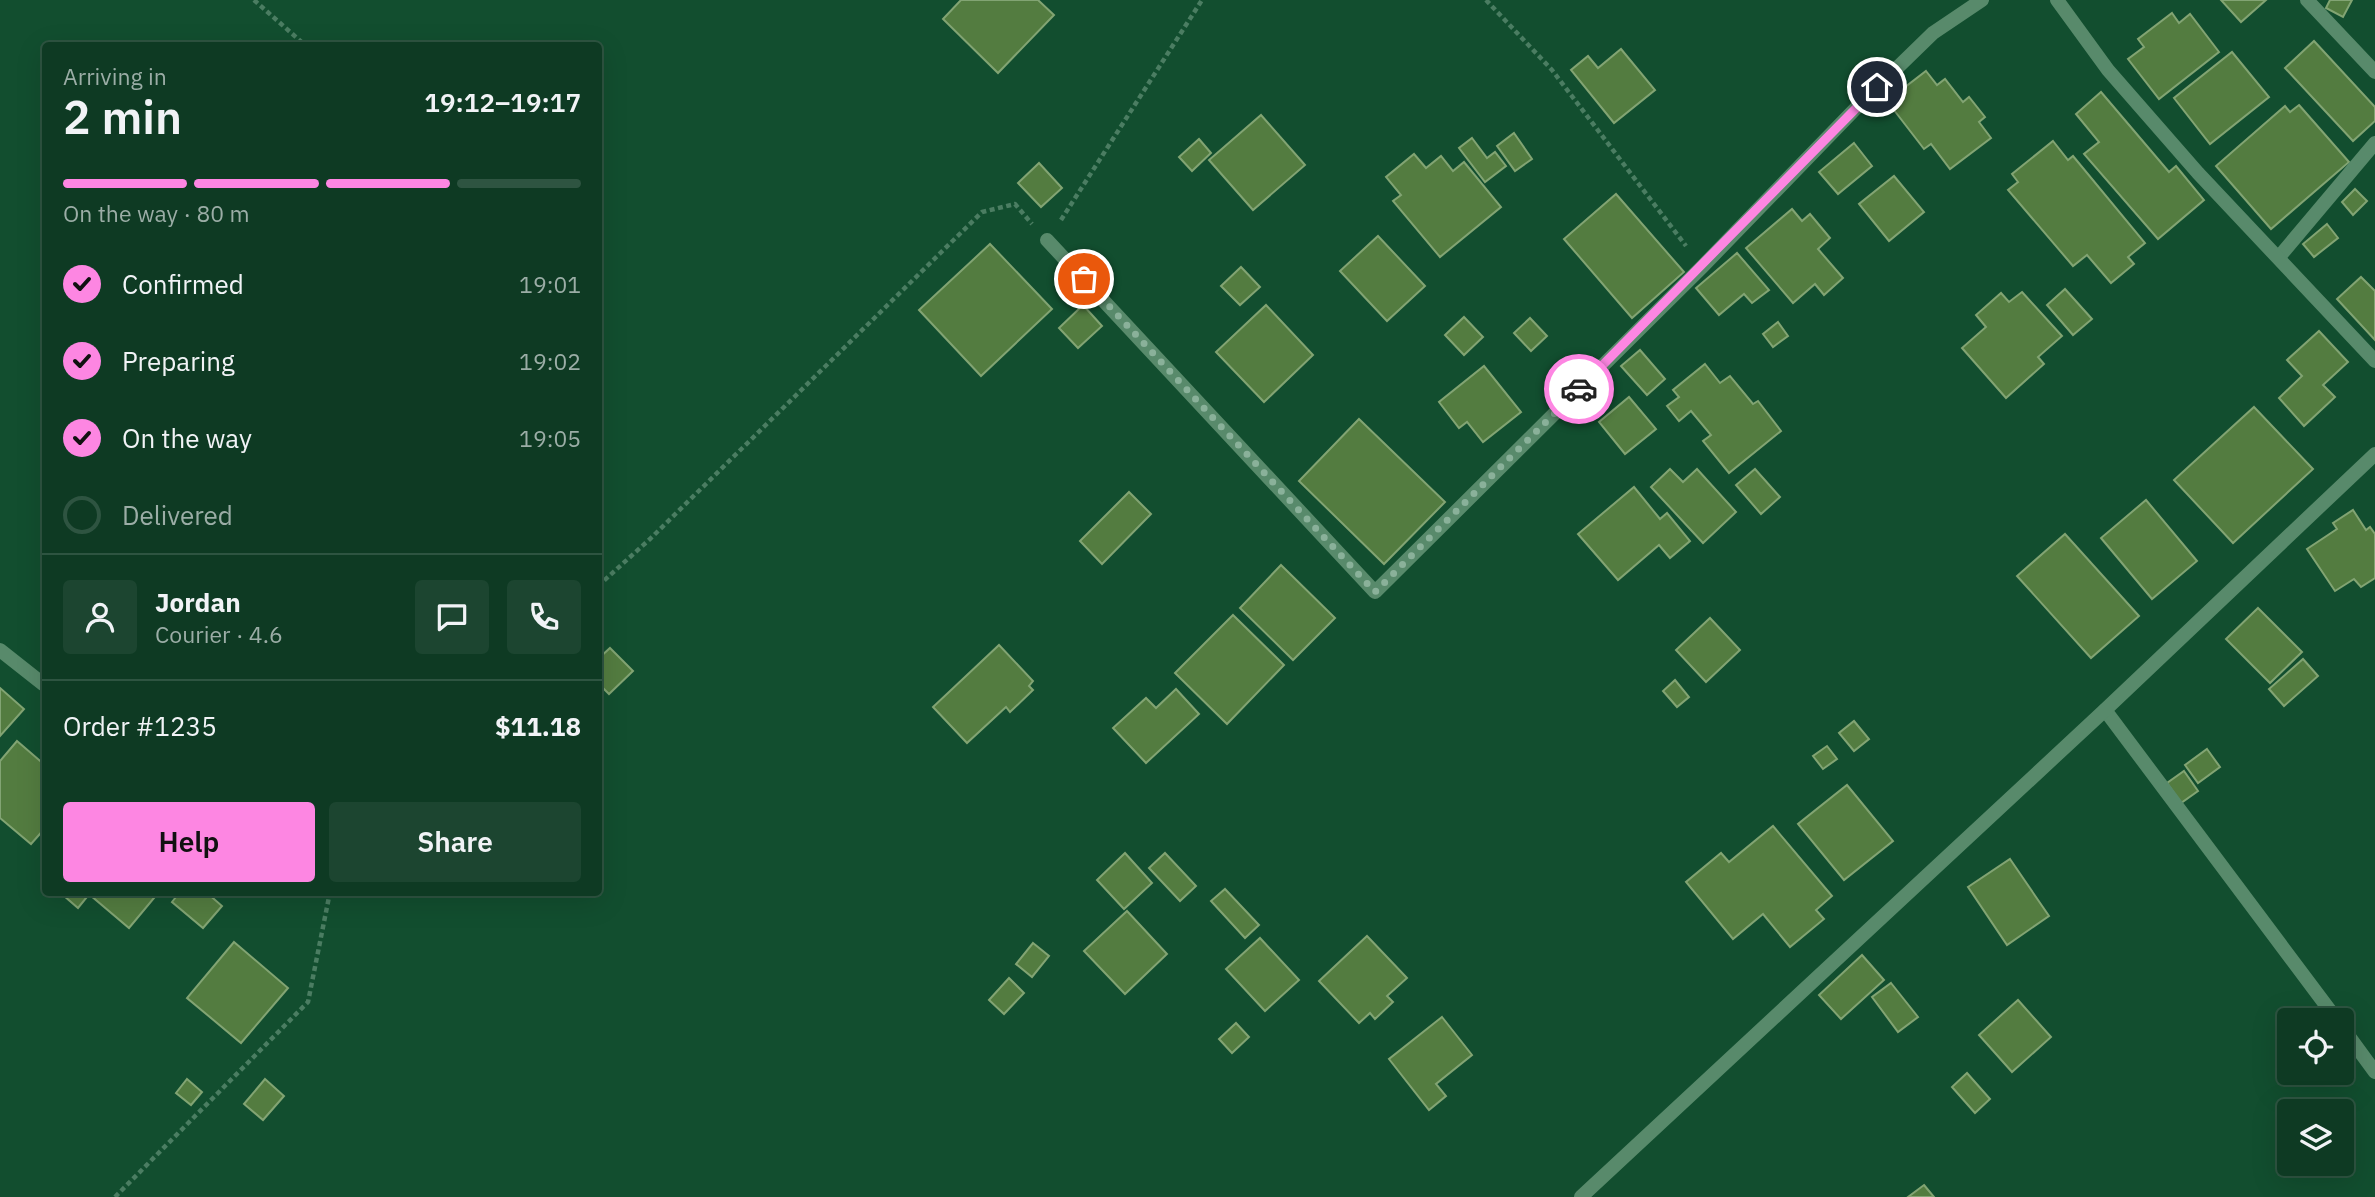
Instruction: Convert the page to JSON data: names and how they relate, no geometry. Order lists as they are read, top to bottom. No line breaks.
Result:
{"page":{"heading":["2 min","Arriving in","19:12–19:17"],"panel":["Jordan","Courier · 4.6","Order #1235","$11.18"],"bar":"On the way · 80 m","list":[["Confirmed","19:01"],["Preparing","19:02"],["On the way","19:05"],"Delivered"],"buttons":["Help","Share"]}}
